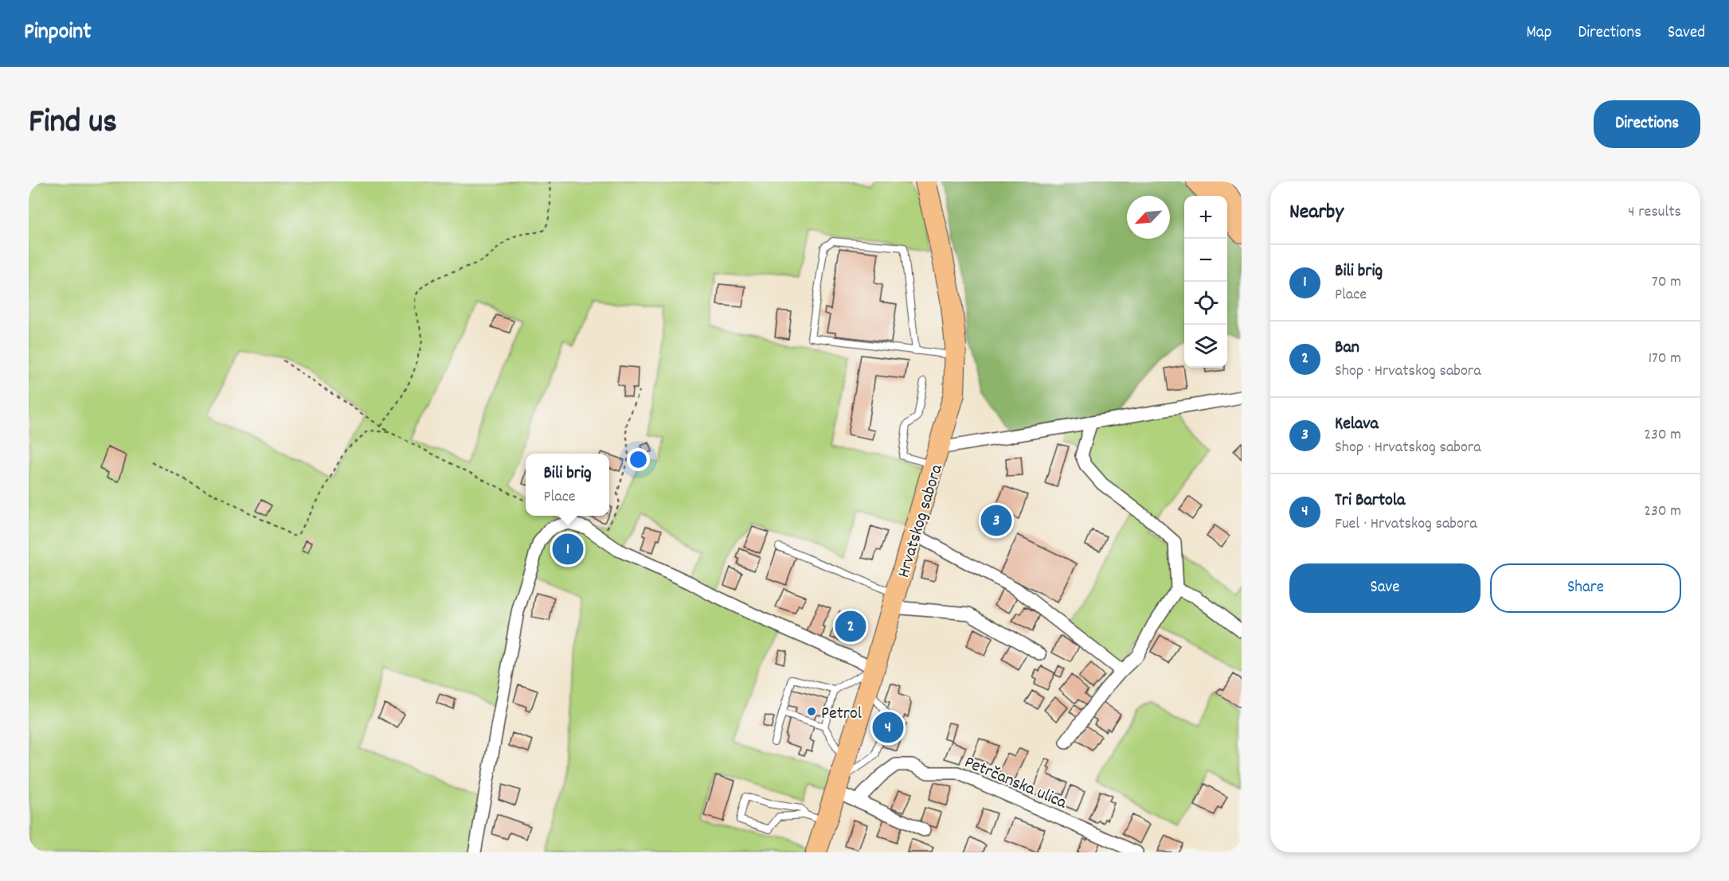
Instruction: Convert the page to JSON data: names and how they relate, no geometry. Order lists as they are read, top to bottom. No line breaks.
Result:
{"streets":{"main road":["Hrvatskog sabora"],"street":["Petrčanska ulica"]},"places":["Petrol"],"north":"bottom left","page":{"header":"Pinpoint","nav":["Map","Directions","Saved"],"title":"Find us","buttons":["Directions",["Save","Share"]],"heading":["Nearby","4 results"],"map_buttons":["+","−"],"list":[{"mark":"1","name":"Bili brig","note":"Place","value":"70 m"},{"mark":"2","name":"Ban","note":"Shop · Hrvatskog sabora","value":"170 m"},{"mark":"3","name":"Kelava","note":"Shop · Hrvatskog sabora","value":"230 m"},{"mark":"4","name":"Tri Bartola","note":"Fuel · Hrvatskog sabora","value":"230 m"}],"popup":["Bili brig","Place"],"pins":["3","1","2","4"]}}
